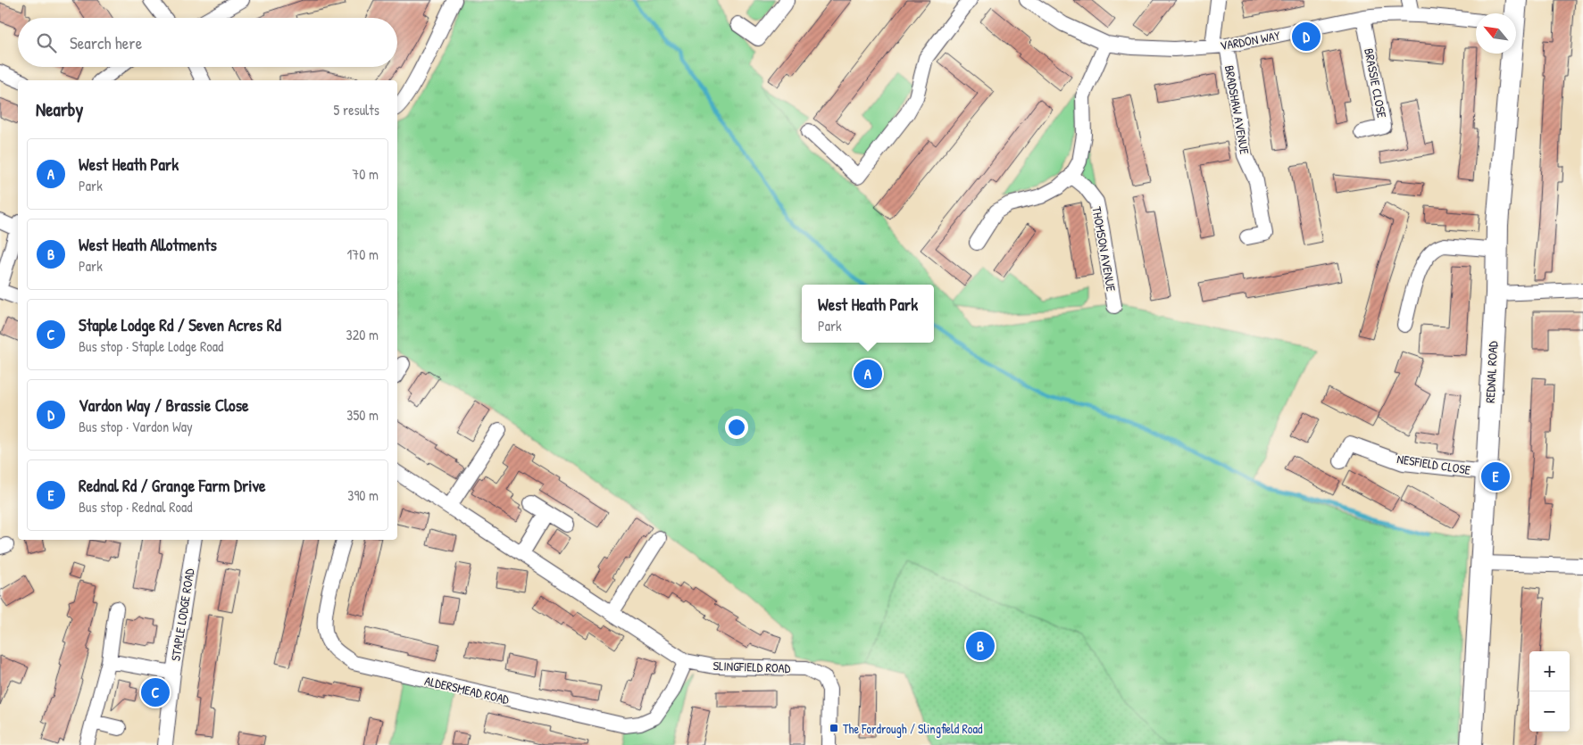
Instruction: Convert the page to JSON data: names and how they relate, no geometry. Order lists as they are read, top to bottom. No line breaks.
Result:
{"streets":{"street":["VARDON WAY","BRASSIE CLOSE","BRADSHAW AVENUE","THOMSON AVENUE","REDNAL ROAD","NESFIELD CLOSE","STAPLE LODGE ROAD","SLINGFIELD ROAD","ALDERSMEAD ROAD"]},"crossings":[["VARDON WAY","BRASSIE CLOSE"],["VARDON WAY","BRADSHAW AVENUE"],["REDNAL ROAD","NESFIELD CLOSE"],["SLINGFIELD ROAD","ALDERSMEAD ROAD"]],"places":{"transit":["The Fordrough / Slingfield Road"]},"north":"top left","page":{"search":"Search here","pins":["D","A","E","B","C"],"heading":["Nearby","5 results"],"list":[{"mark":"A","name":"West Heath Park","note":"Park","value":"70 m"},{"mark":"B","name":"West Heath Allotments","note":"Park","value":"170 m"},{"mark":"C","name":"Staple Lodge Rd / Seven Acres Rd","note":"Bus stop · Staple Lodge Road","value":"320 m"},{"mark":"D","name":"Vardon Way / Brassie Close","note":"Bus stop · Vardon Way","value":"350 m"},{"mark":"E","name":"Rednal Rd / Grange Farm Drive","note":"Bus stop · Rednal Road","value":"390 m"}],"popup":["West Heath Park","Park"],"map_buttons":["+","−"]}}
